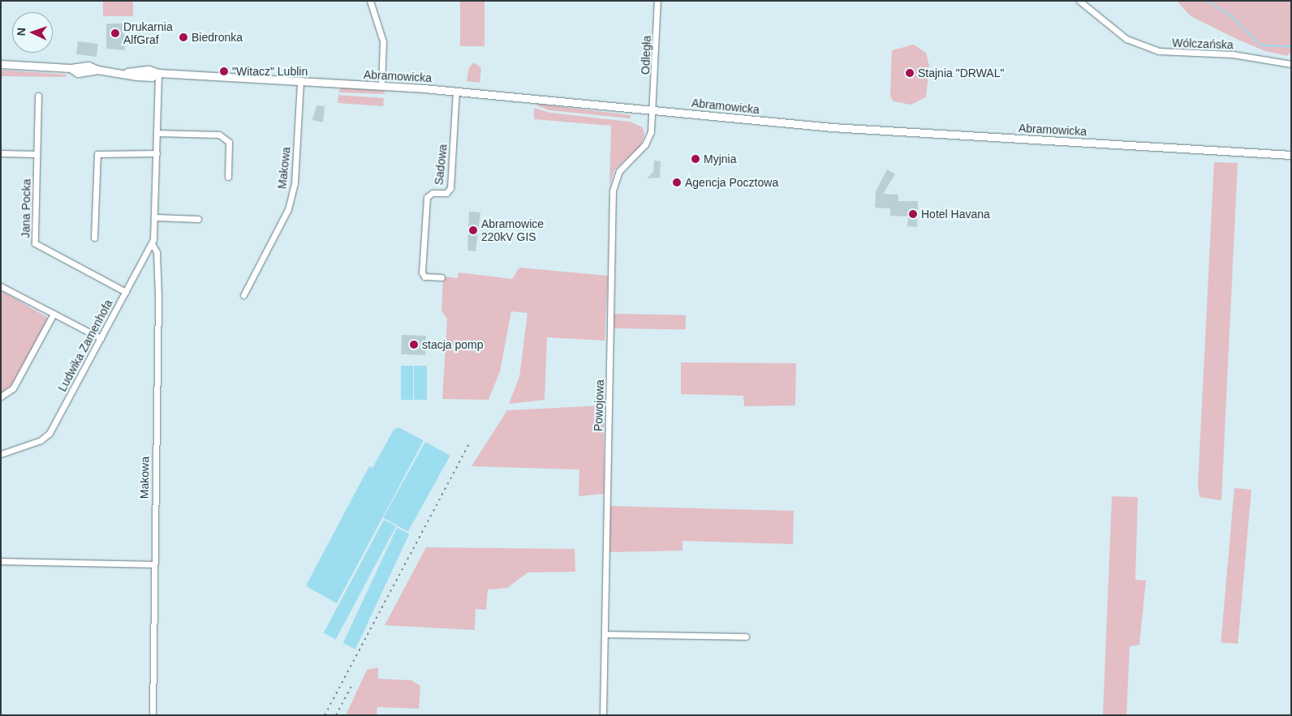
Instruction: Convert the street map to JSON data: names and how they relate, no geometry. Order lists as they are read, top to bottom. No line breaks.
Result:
{"streets":{"main road":["Abramowicka"],"street":["Wólczańska","Odległa","Sadowa","Makowa","Jana Pocka","Ludwika Zamenhofa","Powojowa"]},"crossings":[["Odległa","Abramowicka"],["Odległa","Powojowa"],["Abramowicka","Sadowa"],["Abramowicka","Makowa"],["Abramowicka","Ludwika Zamenhofa"],["Abramowicka","Powojowa"],["Makowa","Ludwika Zamenhofa"],["Jana Pocka","Ludwika Zamenhofa"]],"places":["Drukarnia AlfGraf","Biedronka","\"Witacz\" Lublin","Stajnia \"DRWAL\"","Myjnia","Agencja Pocztowa","Hotel Havana","Abramowice 220kV GIS","stacja pomp"],"north":"left"}
